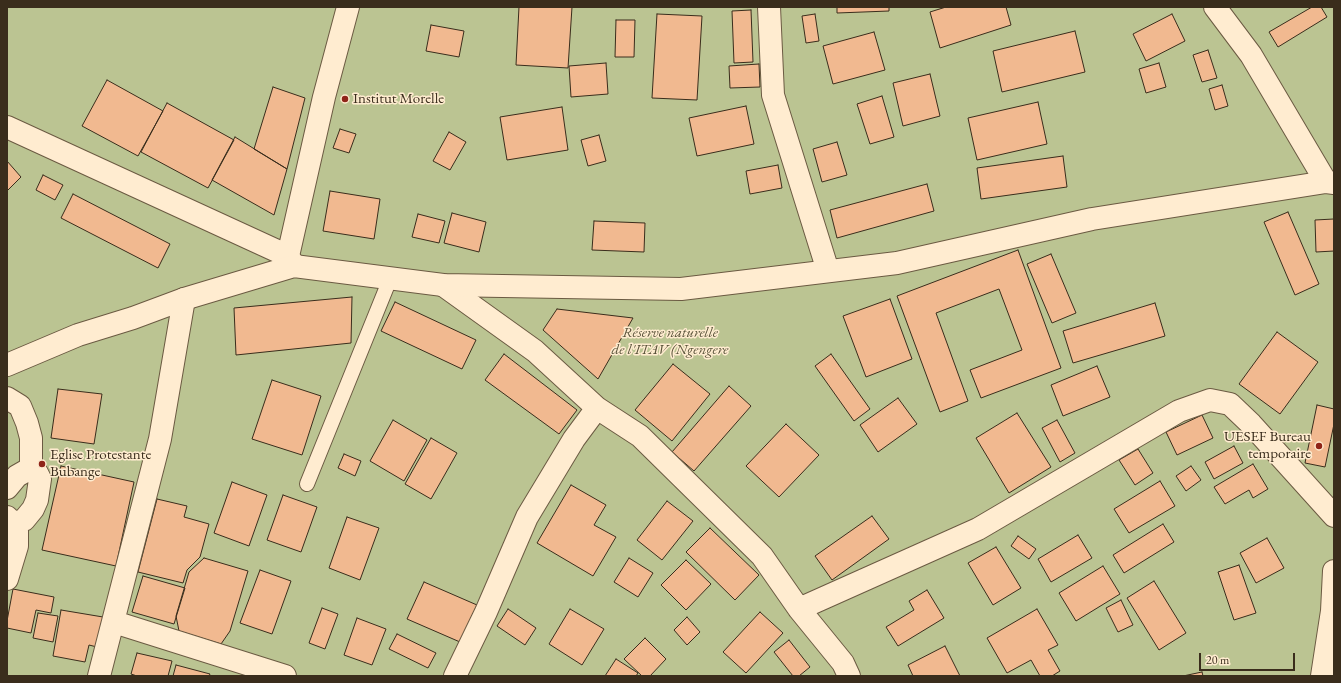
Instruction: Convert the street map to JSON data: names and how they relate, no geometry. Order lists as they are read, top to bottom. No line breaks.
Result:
{"parks":["Réserve naturelle de l'ITAV (Ngengere"],"places":["Institut Morelle","UESEF Bureau temporaire","Eglise Protestante Bubange"],"scale_bar":"20 m"}
